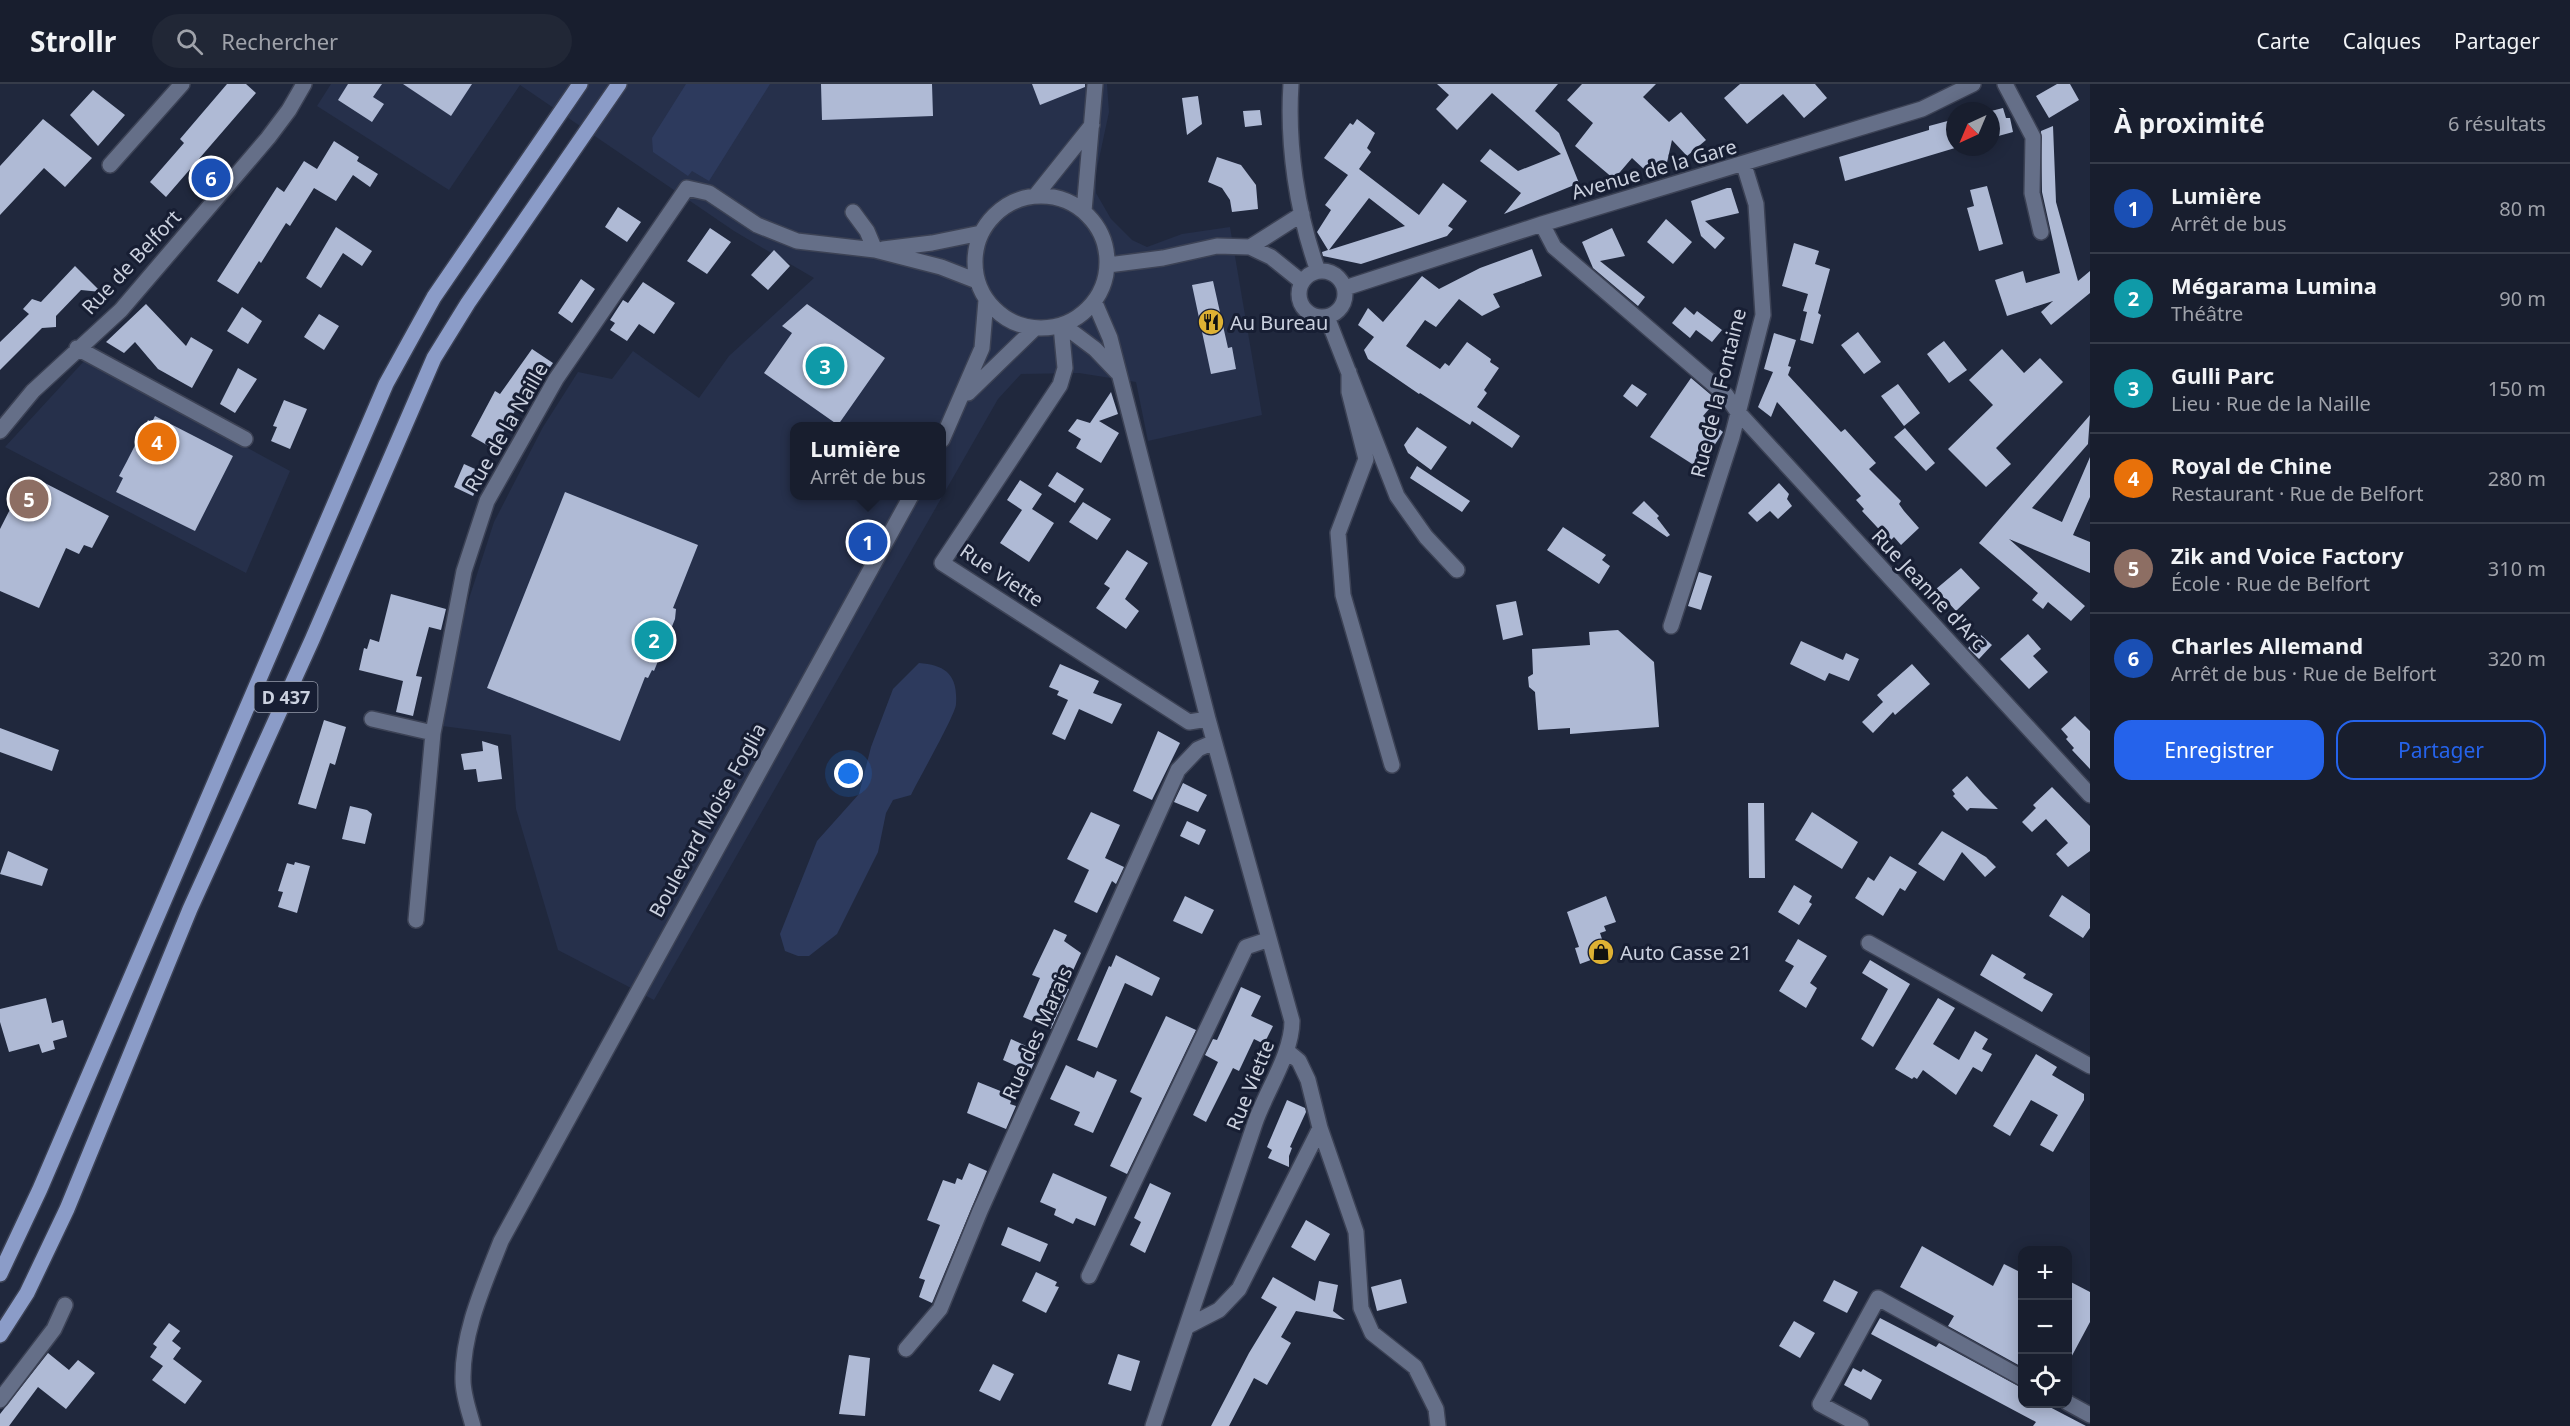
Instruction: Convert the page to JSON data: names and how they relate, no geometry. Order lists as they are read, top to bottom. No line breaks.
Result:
{"streets":{"main road":["D 437"],"street":["Avenue de la Gare","Rue de Belfort","Rue de la Fontaine","Rue de la Naille","Rue Viette","Rue Jeanne d'Arc","Boulevard Moise Foglia","Rue des Marais"]},"crossings":[["Avenue de la Gare","Rue de la Fontaine"],["Avenue de la Gare","Rue Jeanne d'Arc"],["Rue de la Fontaine","Rue Jeanne d'Arc"],["Rue Viette","Rue des Marais"]],"places":{"restaurant":["Au Bureau"],"shop":["Auto Casse 21"]},"north":"bottom left","page":{"header":"Strollr","search":"Rechercher","nav":["Carte","Calques","Partager"],"heading":["À proximité","6 résultats"],"pins":["6","3","4","5","1","2"],"list":[{"mark":"1","name":"Lumière","note":"Arrêt de bus","value":"80 m"},{"mark":"2","name":"Mégarama Lumina","note":"Théâtre","value":"90 m"},{"mark":"3","name":"Gulli Parc","note":"Lieu · Rue de la Naille","value":"150 m"},{"mark":"4","name":"Royal de Chine","note":"Restaurant · Rue de Belfort","value":"280 m"},{"mark":"5","name":"Zik and Voice Factory","note":"École · Rue de Belfort","value":"310 m"},{"mark":"6","name":"Charles Allemand","note":"Arrêt de bus · Rue de Belfort","value":"320 m"}],"popup":["Lumière","Arrêt de bus"],"buttons":["Enregistrer","Partager"],"map_buttons":["+","−"]}}
